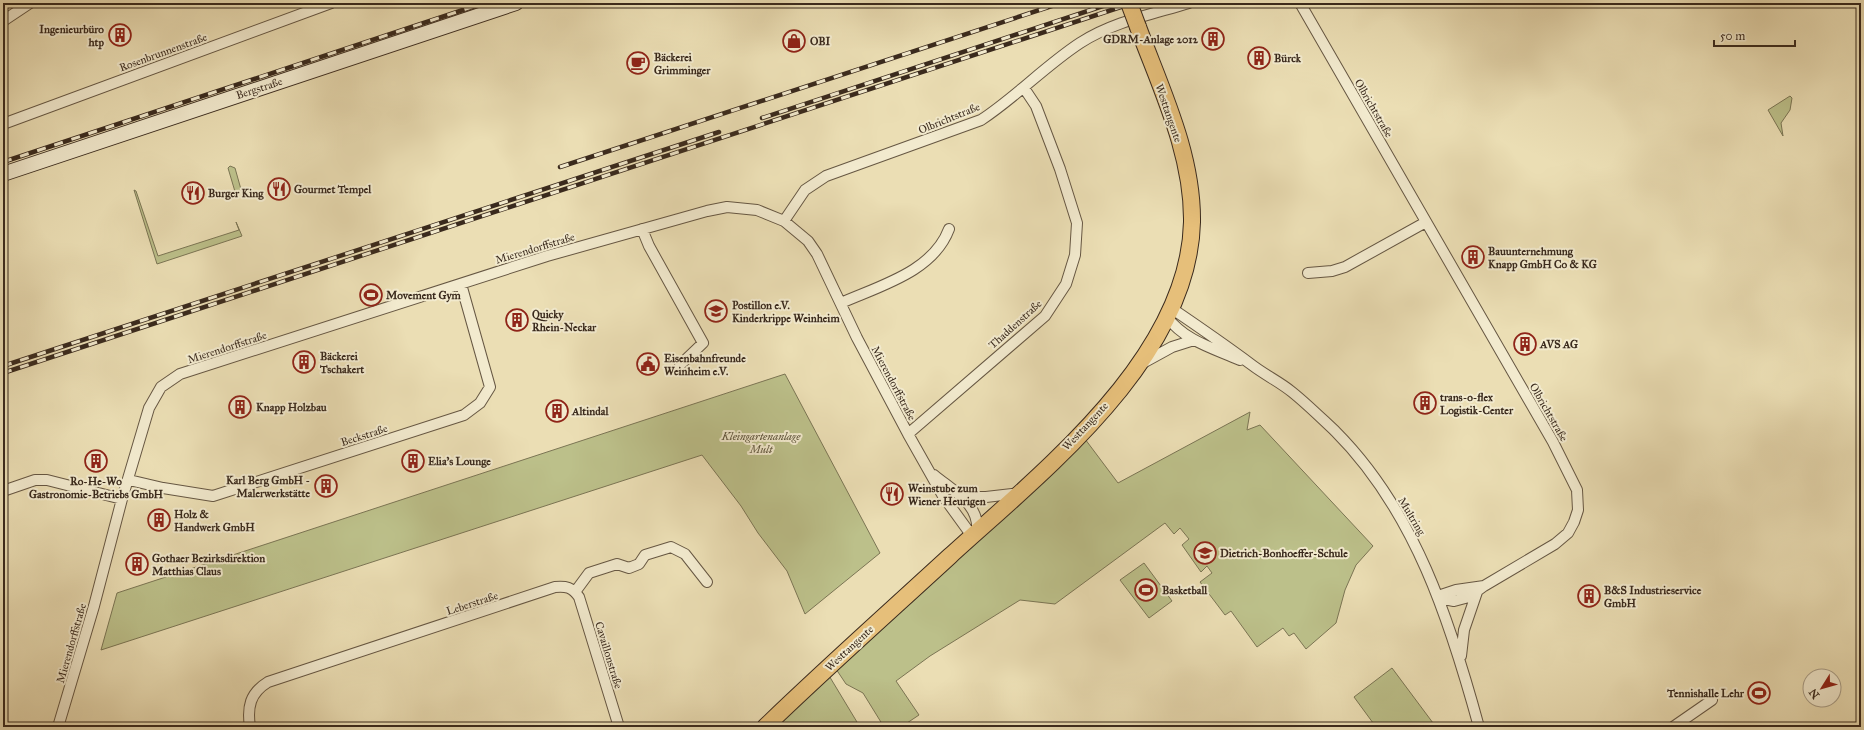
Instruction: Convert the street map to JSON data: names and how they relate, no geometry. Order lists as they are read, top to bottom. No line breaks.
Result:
{"streets":{"main road":["Bergstraße","Westtangente"],"street":["Rosenbrunnenstraße","Olbrichtstraße","Mierendorffstraße","Thaddenstraße","Beckstraße","Multring","Leberstraße","Cavaillonstraße"]},"crossings":[["Olbrichtstraße","Mierendorffstraße"],["Olbrichtstraße","Thaddenstraße"],["Olbrichtstraße","Multring"],["Westtangente","Mierendorffstraße"],["Westtangente","Multring"],["Mierendorffstraße","Thaddenstraße"],["Mierendorffstraße","Beckstraße"],["Leberstraße","Cavaillonstraße"]],"parks":["Kleingartenanlage Mult"],"places":{"building":["Ingenieurbüro htp","GDRM-Anlage 2012","Bürck","Bauunternehmung Knapp GmbH Co & KG","Quicky Rhein-Neckar","AVS AG","Bäckerei Tschakert","trans-o-flex Logistik-Center","Knapp Holzbau","Altindal","Ro-He-Wo Gastronomie-Betriebs GmbH","Elia's Lounge","Karl Berg GmbH - Malerwerkstätte","Holz & Handwerk GmbH","Gothaer Bezirksdirektion Matthias Claus","B&S Industrieservice GmbH"],"shop":["OBI"],"cafe":["Bäckerei Grimminger"],"restaurant":["Gourmet Tempel","Burger King","Weinstube zum Wiener Heurigen"],"sports":["Movement Gym","Basketball","Tennishalle Lehr"],"school or university":["Postillon e.V. Kinderkrippe Weinheim","Dietrich-Bonhoeffer-Schule"],"public building":["Eisenbahnfreunde Weinheim e.V."]},"scale_bar":"50 m","north":"bottom left"}
